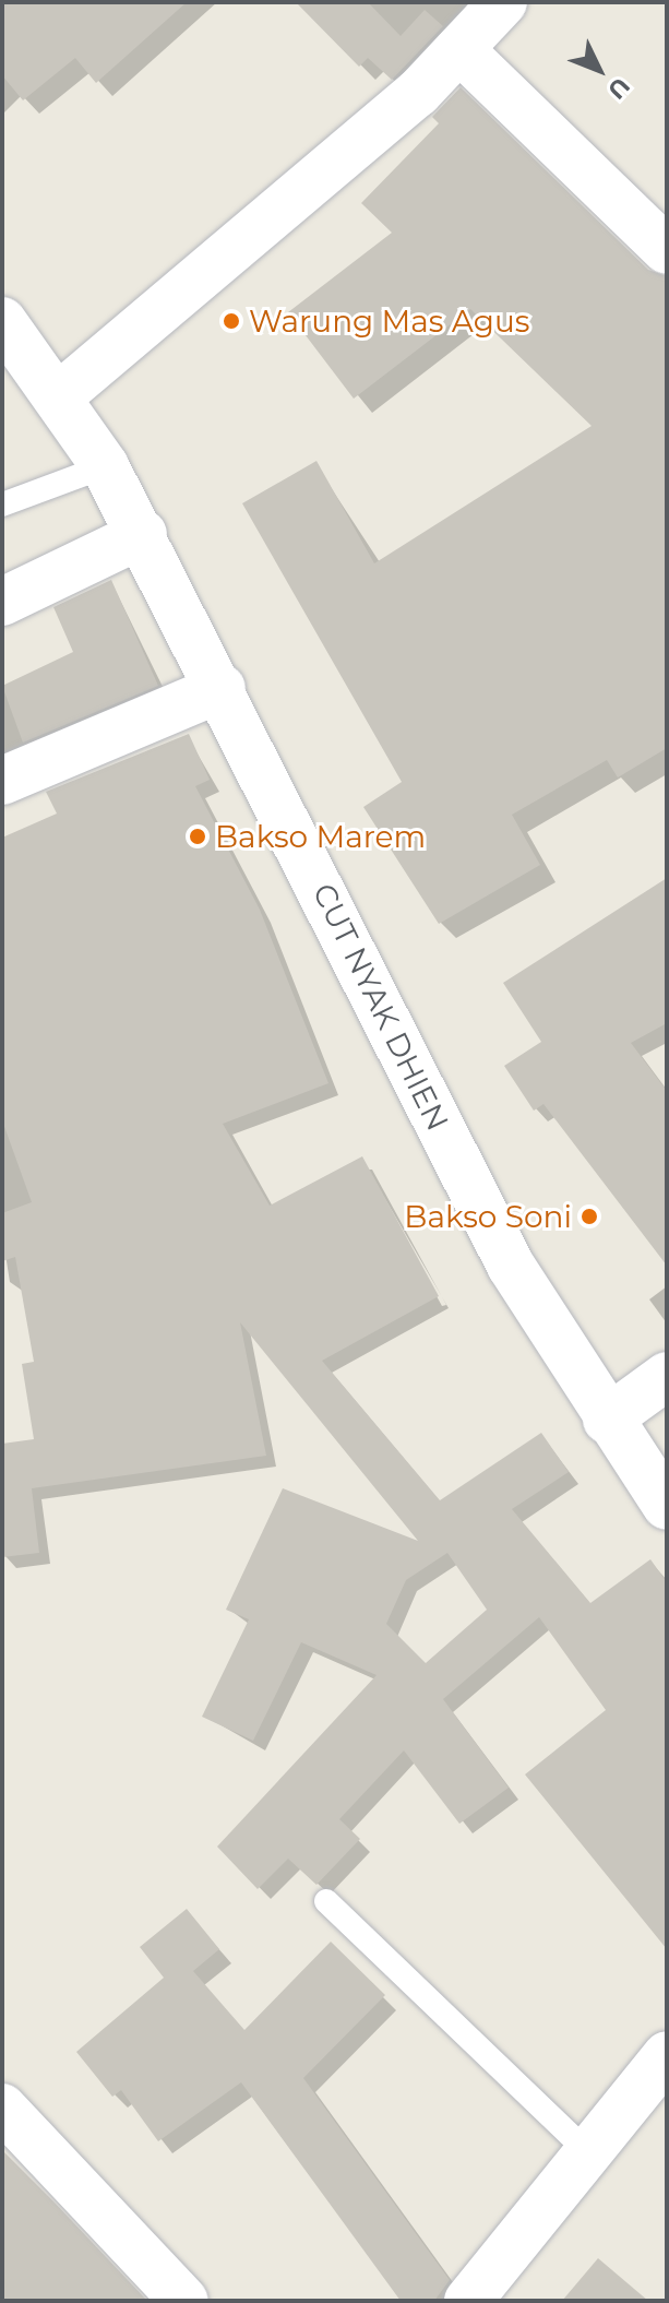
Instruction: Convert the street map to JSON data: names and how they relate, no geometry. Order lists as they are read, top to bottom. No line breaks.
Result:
{"streets":{"main road":["CUT NYAK DHIEN"]},"places":["Warung Mas Agus","Bakso Marem","Bakso Soni"],"north":"bottom right"}
